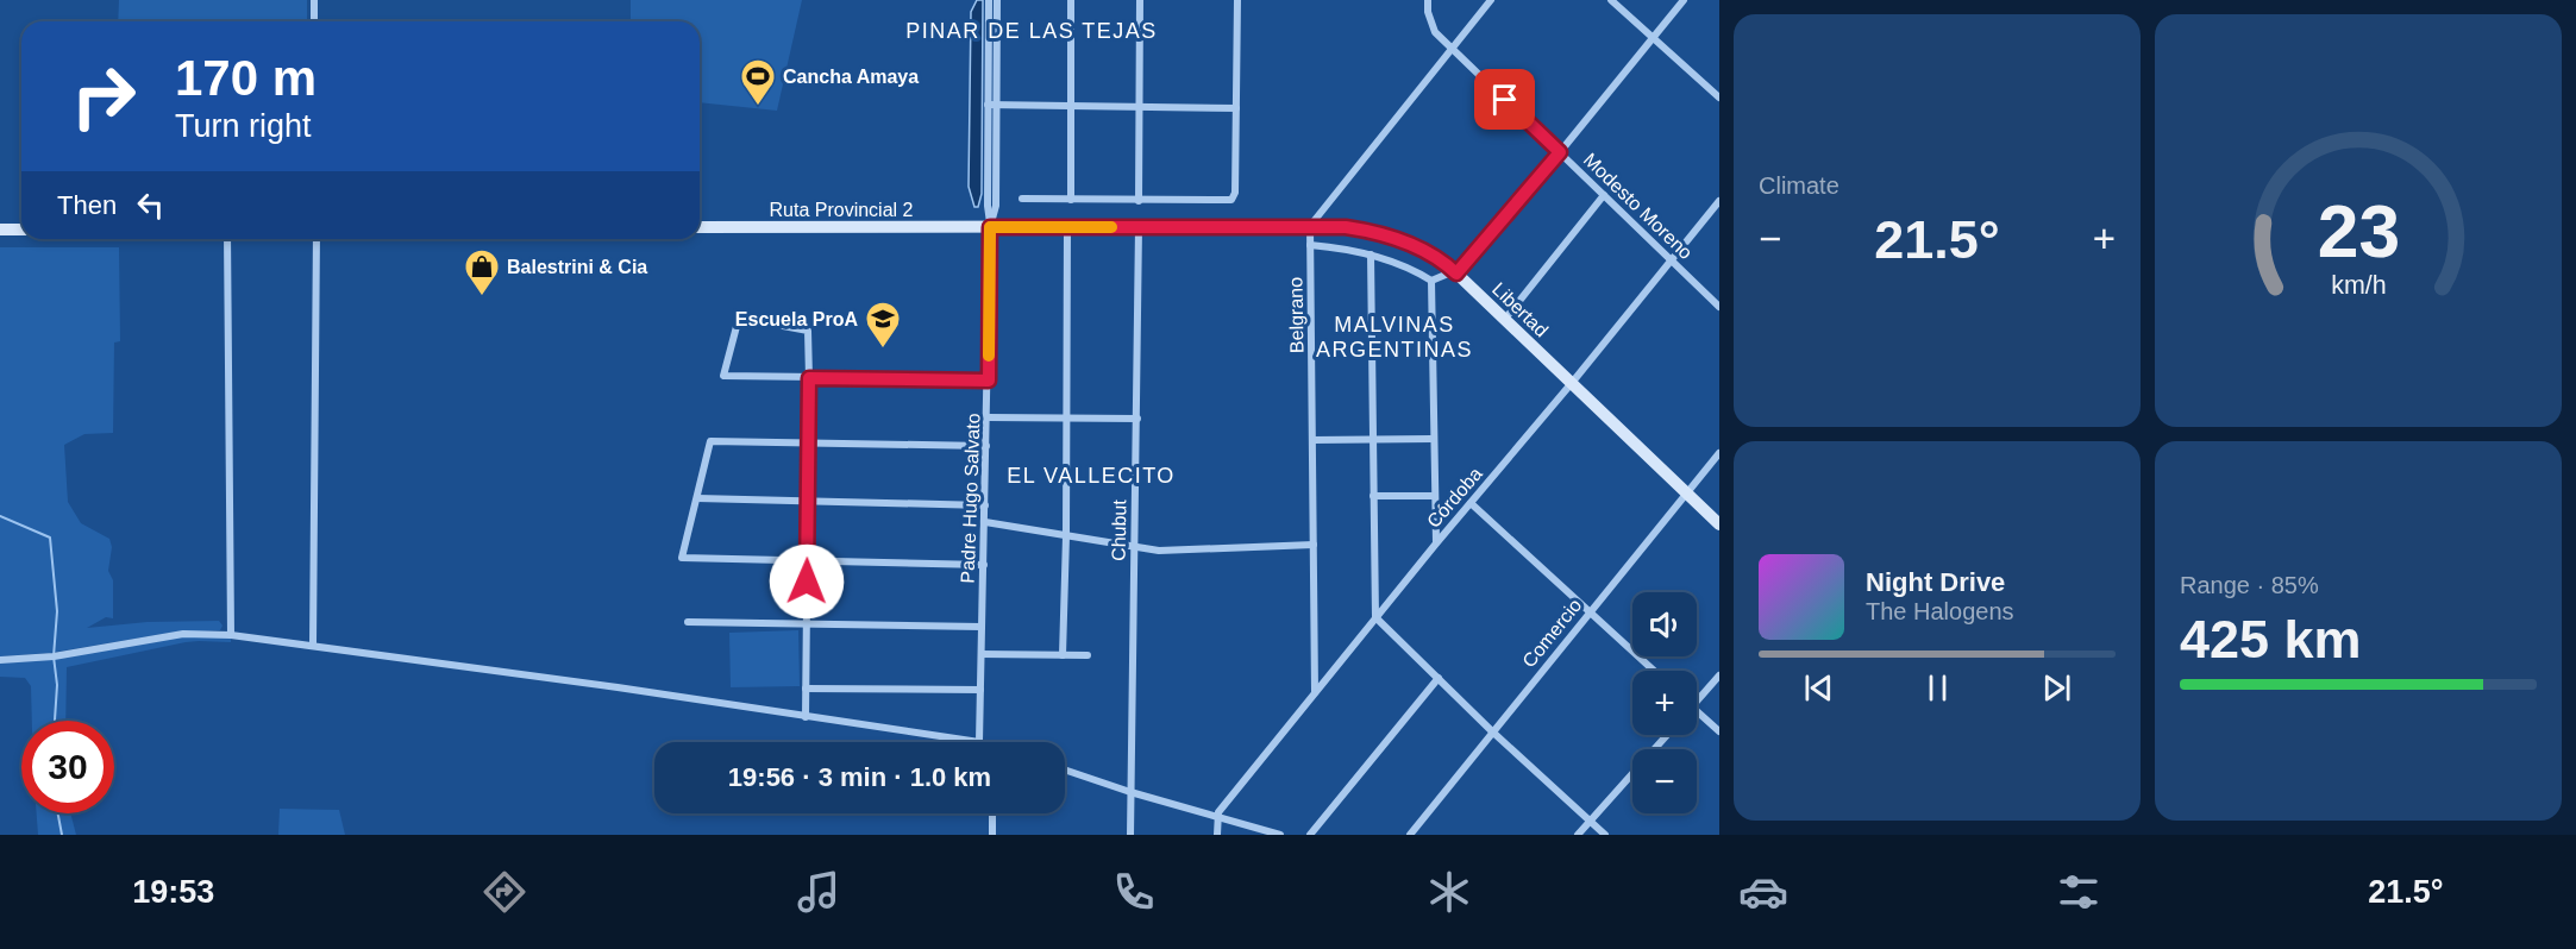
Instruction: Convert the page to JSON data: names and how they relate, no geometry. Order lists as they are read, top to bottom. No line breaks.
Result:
{"streets":{"main road":["Ruta Provincial 2","Libertad"],"street":["Modesto Moreno","Belgrano","Córdoba","Padre Hugo Salvato","Chubut","Comercio"]},"crossings":[["Modesto Moreno","Córdoba"],["Ruta Provincial 2","Libertad"],["Ruta Provincial 2","Padre Hugo Salvato"],["Libertad","Belgrano"],["Libertad","Córdoba"],["Libertad","Padre Hugo Salvato"],["Libertad","Chubut"],["Libertad","Comercio"],["Belgrano","Córdoba"]],"districts":["PINAR DE LAS TEJAS","MALVINAS ARGENTINAS","EL VALLECITO"],"places":{"sports":["Cancha Amaya"],"shop":["Balestrini & Cia"],"school or university":["Escuela ProA"]},"page":{"tile":["Climate",["Range · 85%","425 km"]],"turn":["170 m","Turn right"],"then":"Then","heat":["−","21.5°","+"],"song":["Night Drive","The Halogens"],"map_buttons":["+","−"],"limit":"30","trip":"19:56 · 3 min · 1.0 km","tabs":["19:53","21.5°"],"gauge":["23","km/h"]}}
